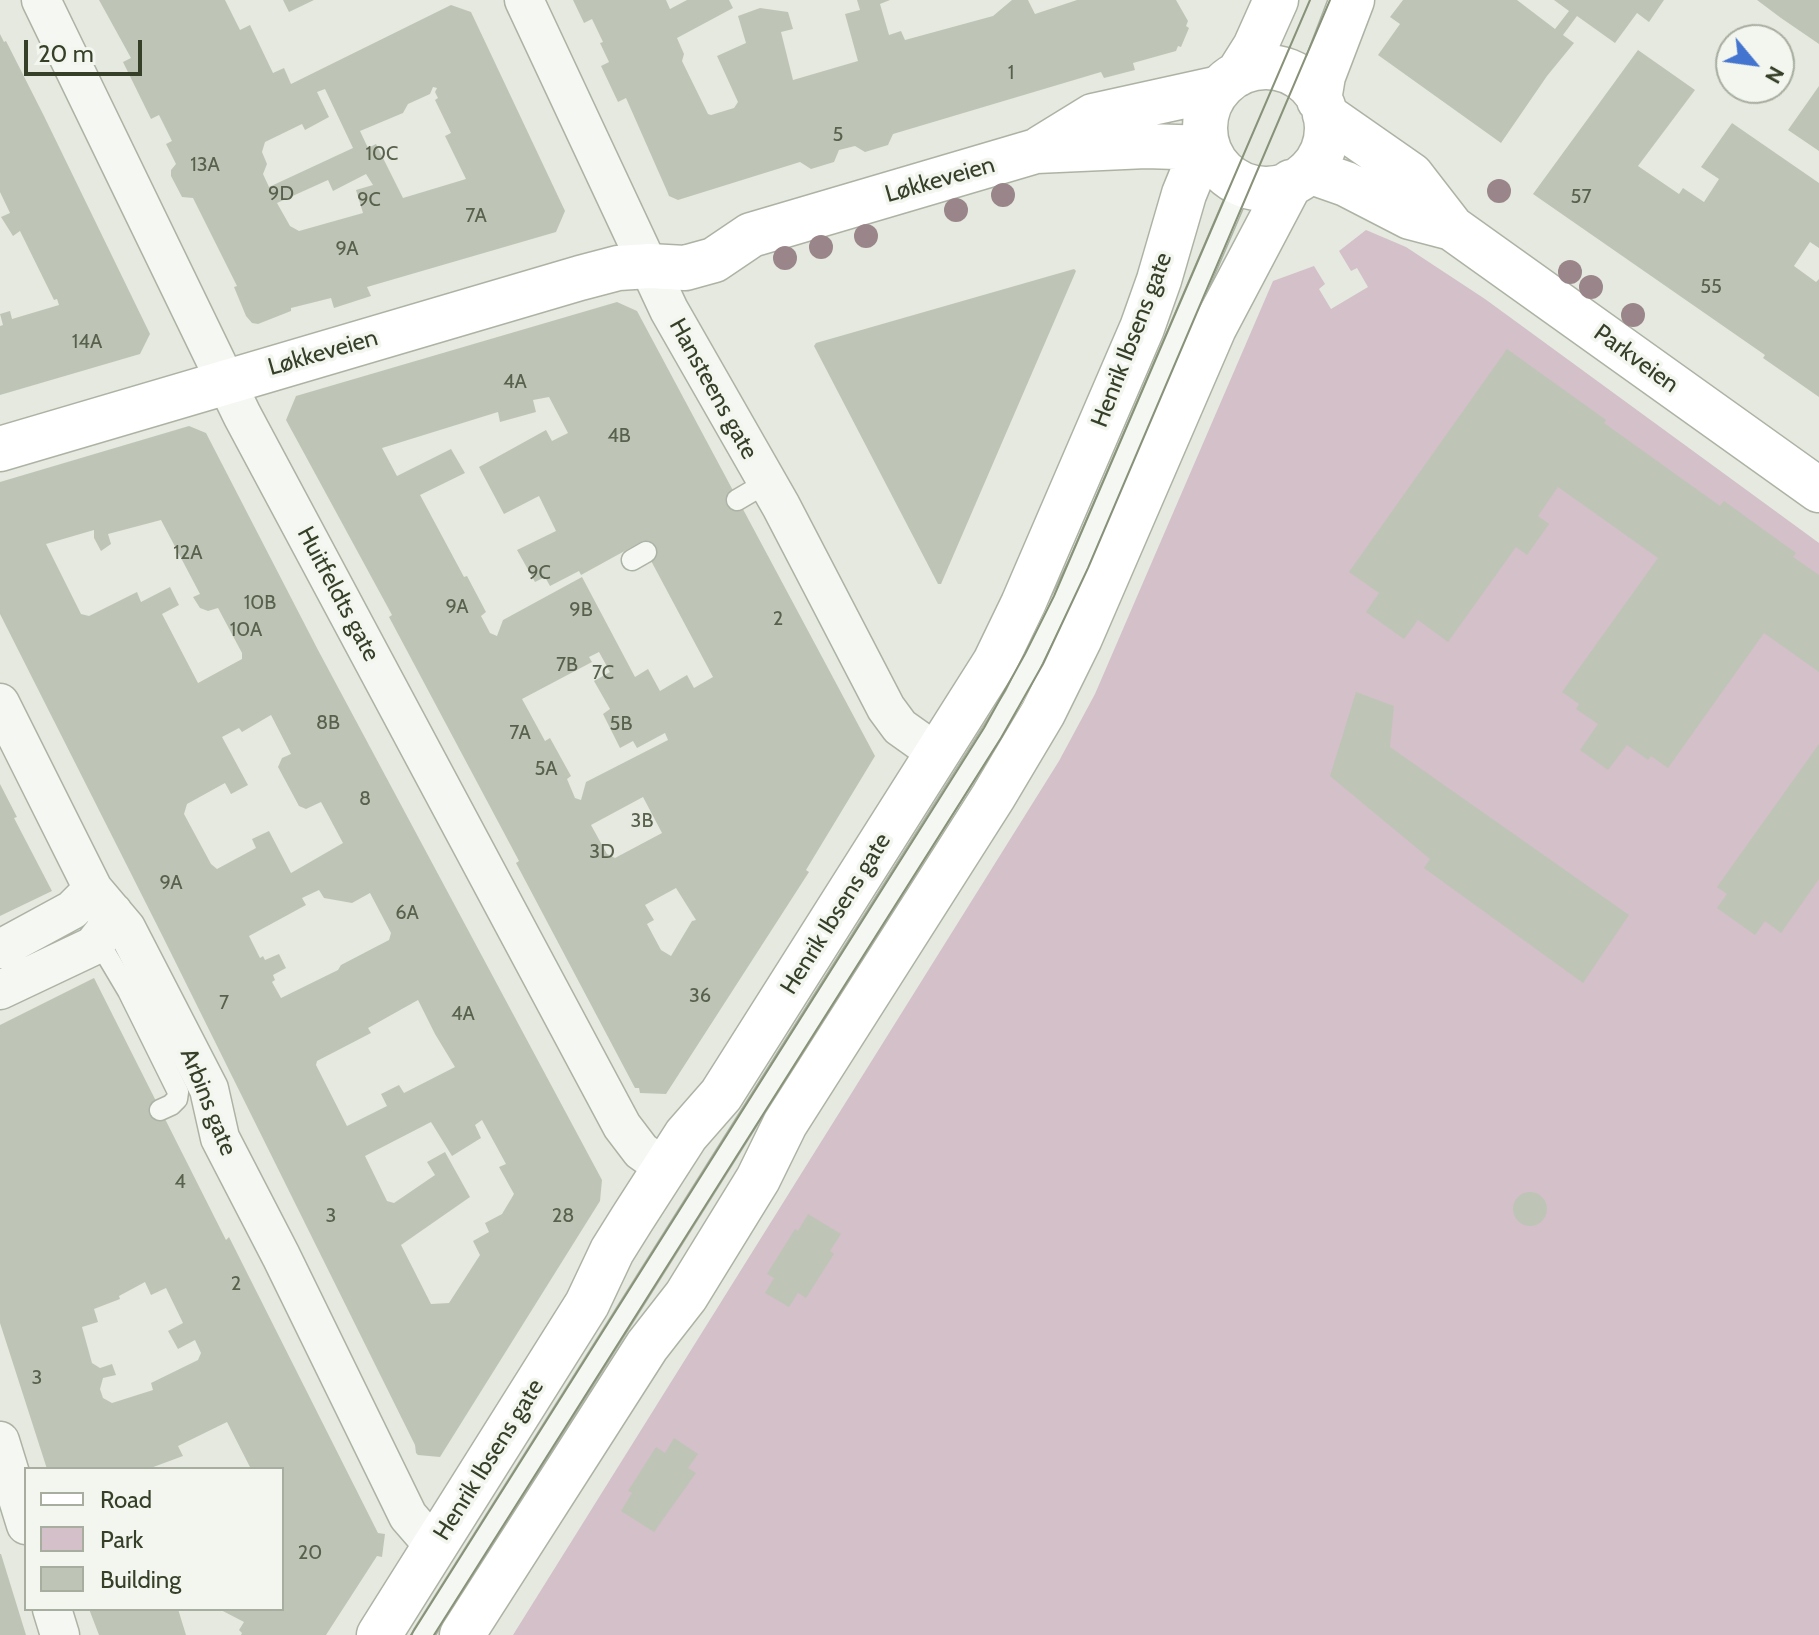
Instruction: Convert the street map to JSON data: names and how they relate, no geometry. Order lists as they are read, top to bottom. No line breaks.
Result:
{"streets":{"main road":["Løkkeveien","Henrik Ibsens gate","Parkveien"],"street":["Hansteens gate","Huitfeldts gate","Arbins gate"]},"crossings":[["Løkkeveien","Henrik Ibsens gate"],["Løkkeveien","Parkveien"],["Løkkeveien","Hansteens gate"],["Løkkeveien","Huitfeldts gate"],["Henrik Ibsens gate","Parkveien"],["Henrik Ibsens gate","Hansteens gate"],["Henrik Ibsens gate","Huitfeldts gate"],["Henrik Ibsens gate","Arbins gate"]],"house_numbers":["1","5","10C","13A","9D","57","9C","7A","9A","55","14A","4A","4B","12A","9C","10B","9A","9B","2","10A","7B","7C","8B","5B","7A","5A","8","3B","3D","9A","6A","36","7","4A","4","3","28","2","3","20"],"legend":["Road","Park","Building"],"scale_bar":"20 m","north":"bottom right"}
